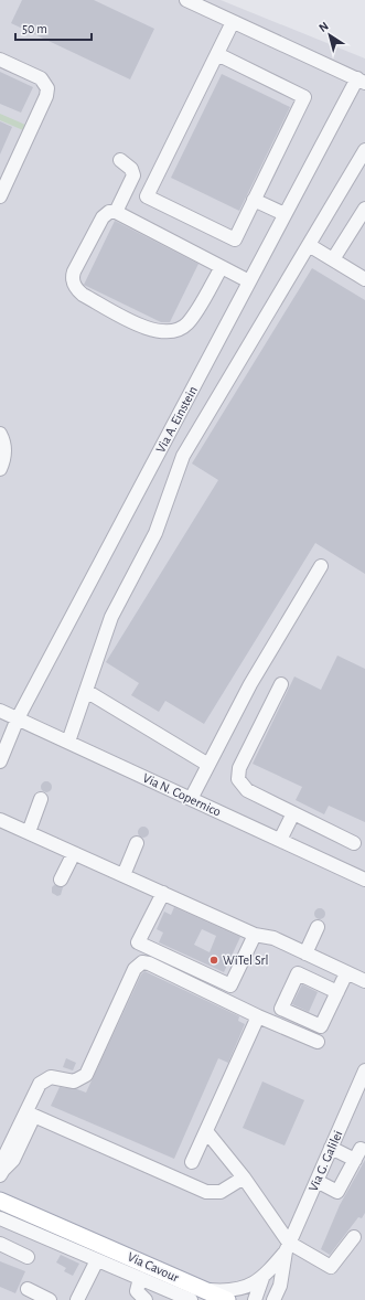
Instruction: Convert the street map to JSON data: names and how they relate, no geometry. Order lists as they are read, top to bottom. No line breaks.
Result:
{"streets":{"main road":["Via Cavour"],"street":["Via A. Einstein","Via N. Copernico","Via G. Galilei"]},"crossings":[["Via A. Einstein","Via N. Copernico"]],"places":["WiTel Srl"],"scale_bar":"50 m","north":"top left"}
